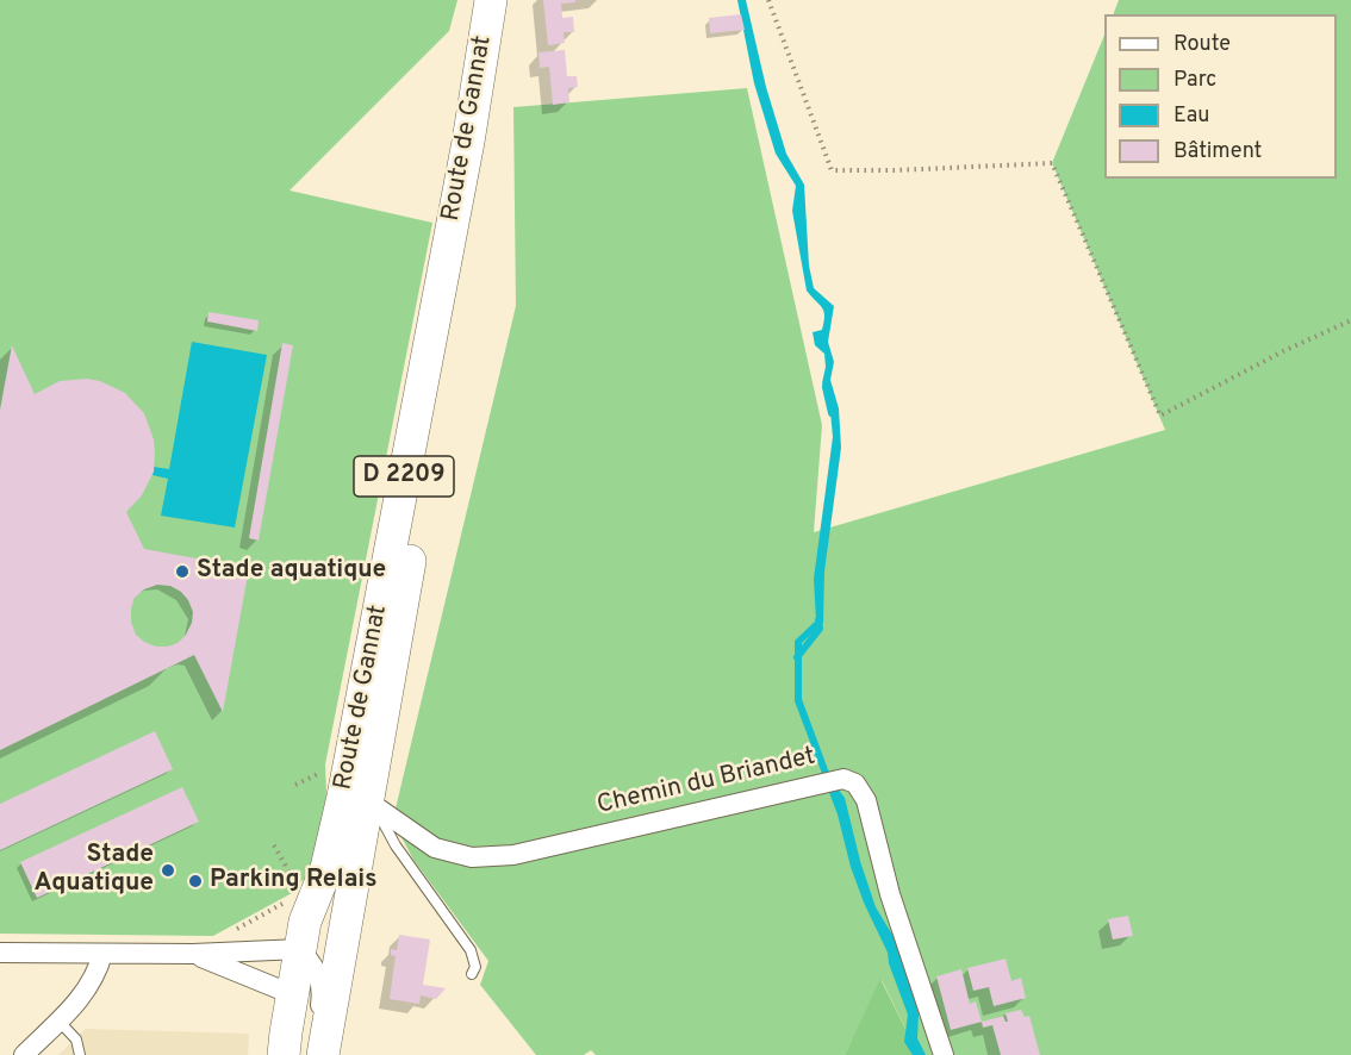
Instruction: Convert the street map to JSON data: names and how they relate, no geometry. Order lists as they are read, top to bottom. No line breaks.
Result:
{"streets":{"main road":["Route de Gannat","D 2209"],"street":["Chemin du Briandet"]},"crossings":[["Route de Gannat","Chemin du Briandet"]],"places":["Stade aquatique","Stade Aquatique","Parking Relais"],"legend":["Route","Parc","Eau","Bâtiment"]}
